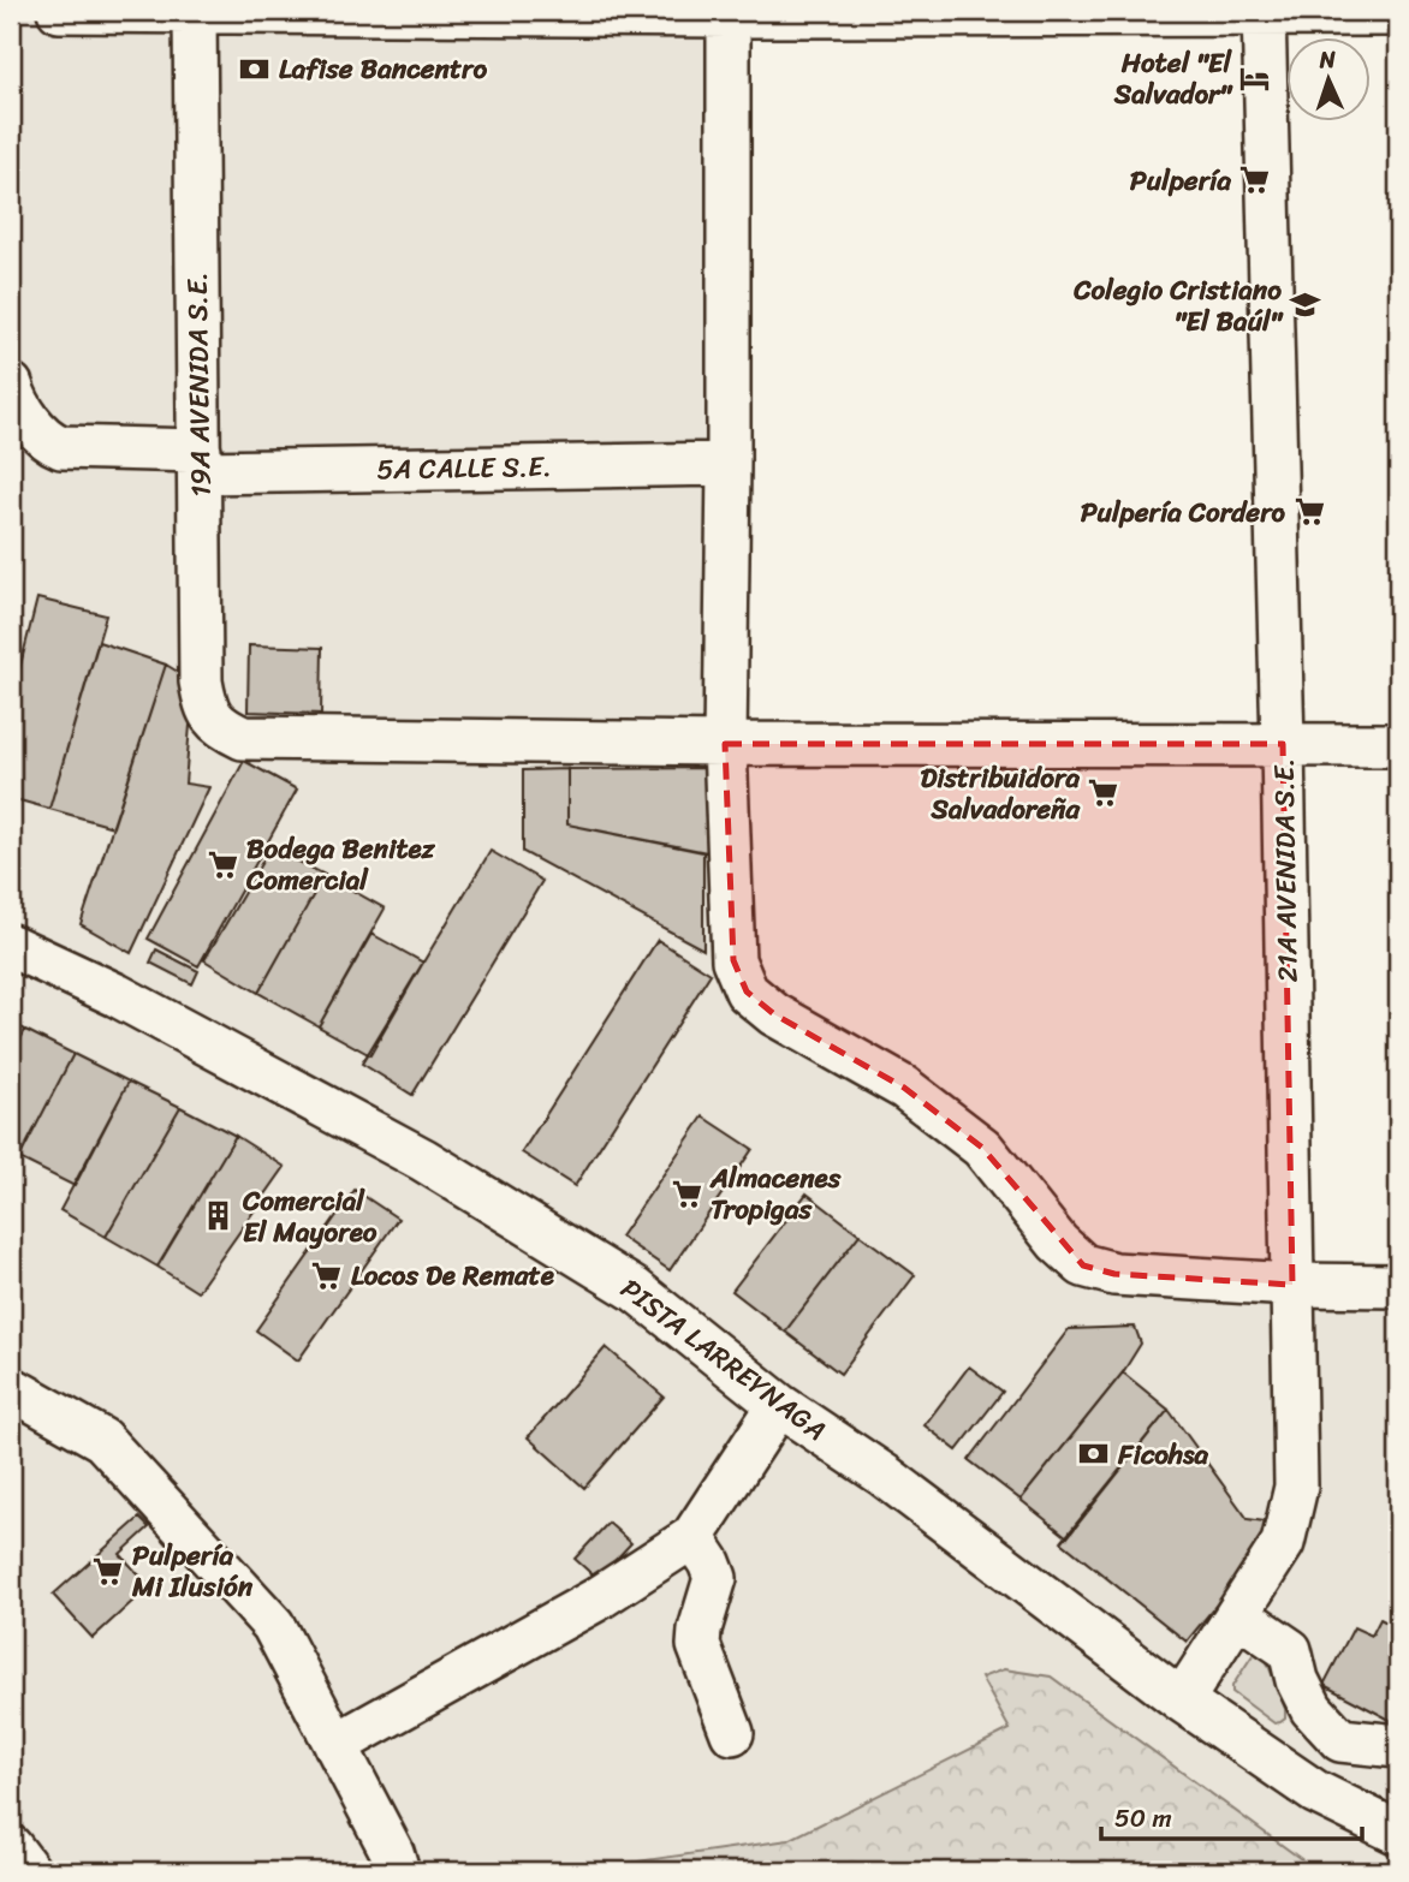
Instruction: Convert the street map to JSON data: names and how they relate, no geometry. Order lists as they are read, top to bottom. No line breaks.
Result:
{"streets":{"street":["19A AVENIDA S.E.","5A CALLE S.E.","21A AVENIDA S.E.","PISTA LARREYNAGA"]},"crossings":[["19A AVENIDA S.E.","5A CALLE S.E."],["21A AVENIDA S.E.","PISTA LARREYNAGA"]],"places":{"bank":["Lafise Bancentro","Ficohsa"],"hotel":["Hotel \"El Salvador\""],"supermarket":["Pulpería","Pulpería Cordero","Distribuidora Salvadoreña","Bodega Benitez Comercial","Almacenes Tropigas","Locos De Remate","Pulpería Mi Ilusión"],"school or university":["Colegio Cristiano \"El Baúl\""],"building":["Comercial El Mayoreo"]},"scale_bar":"50 m","north":"top"}
